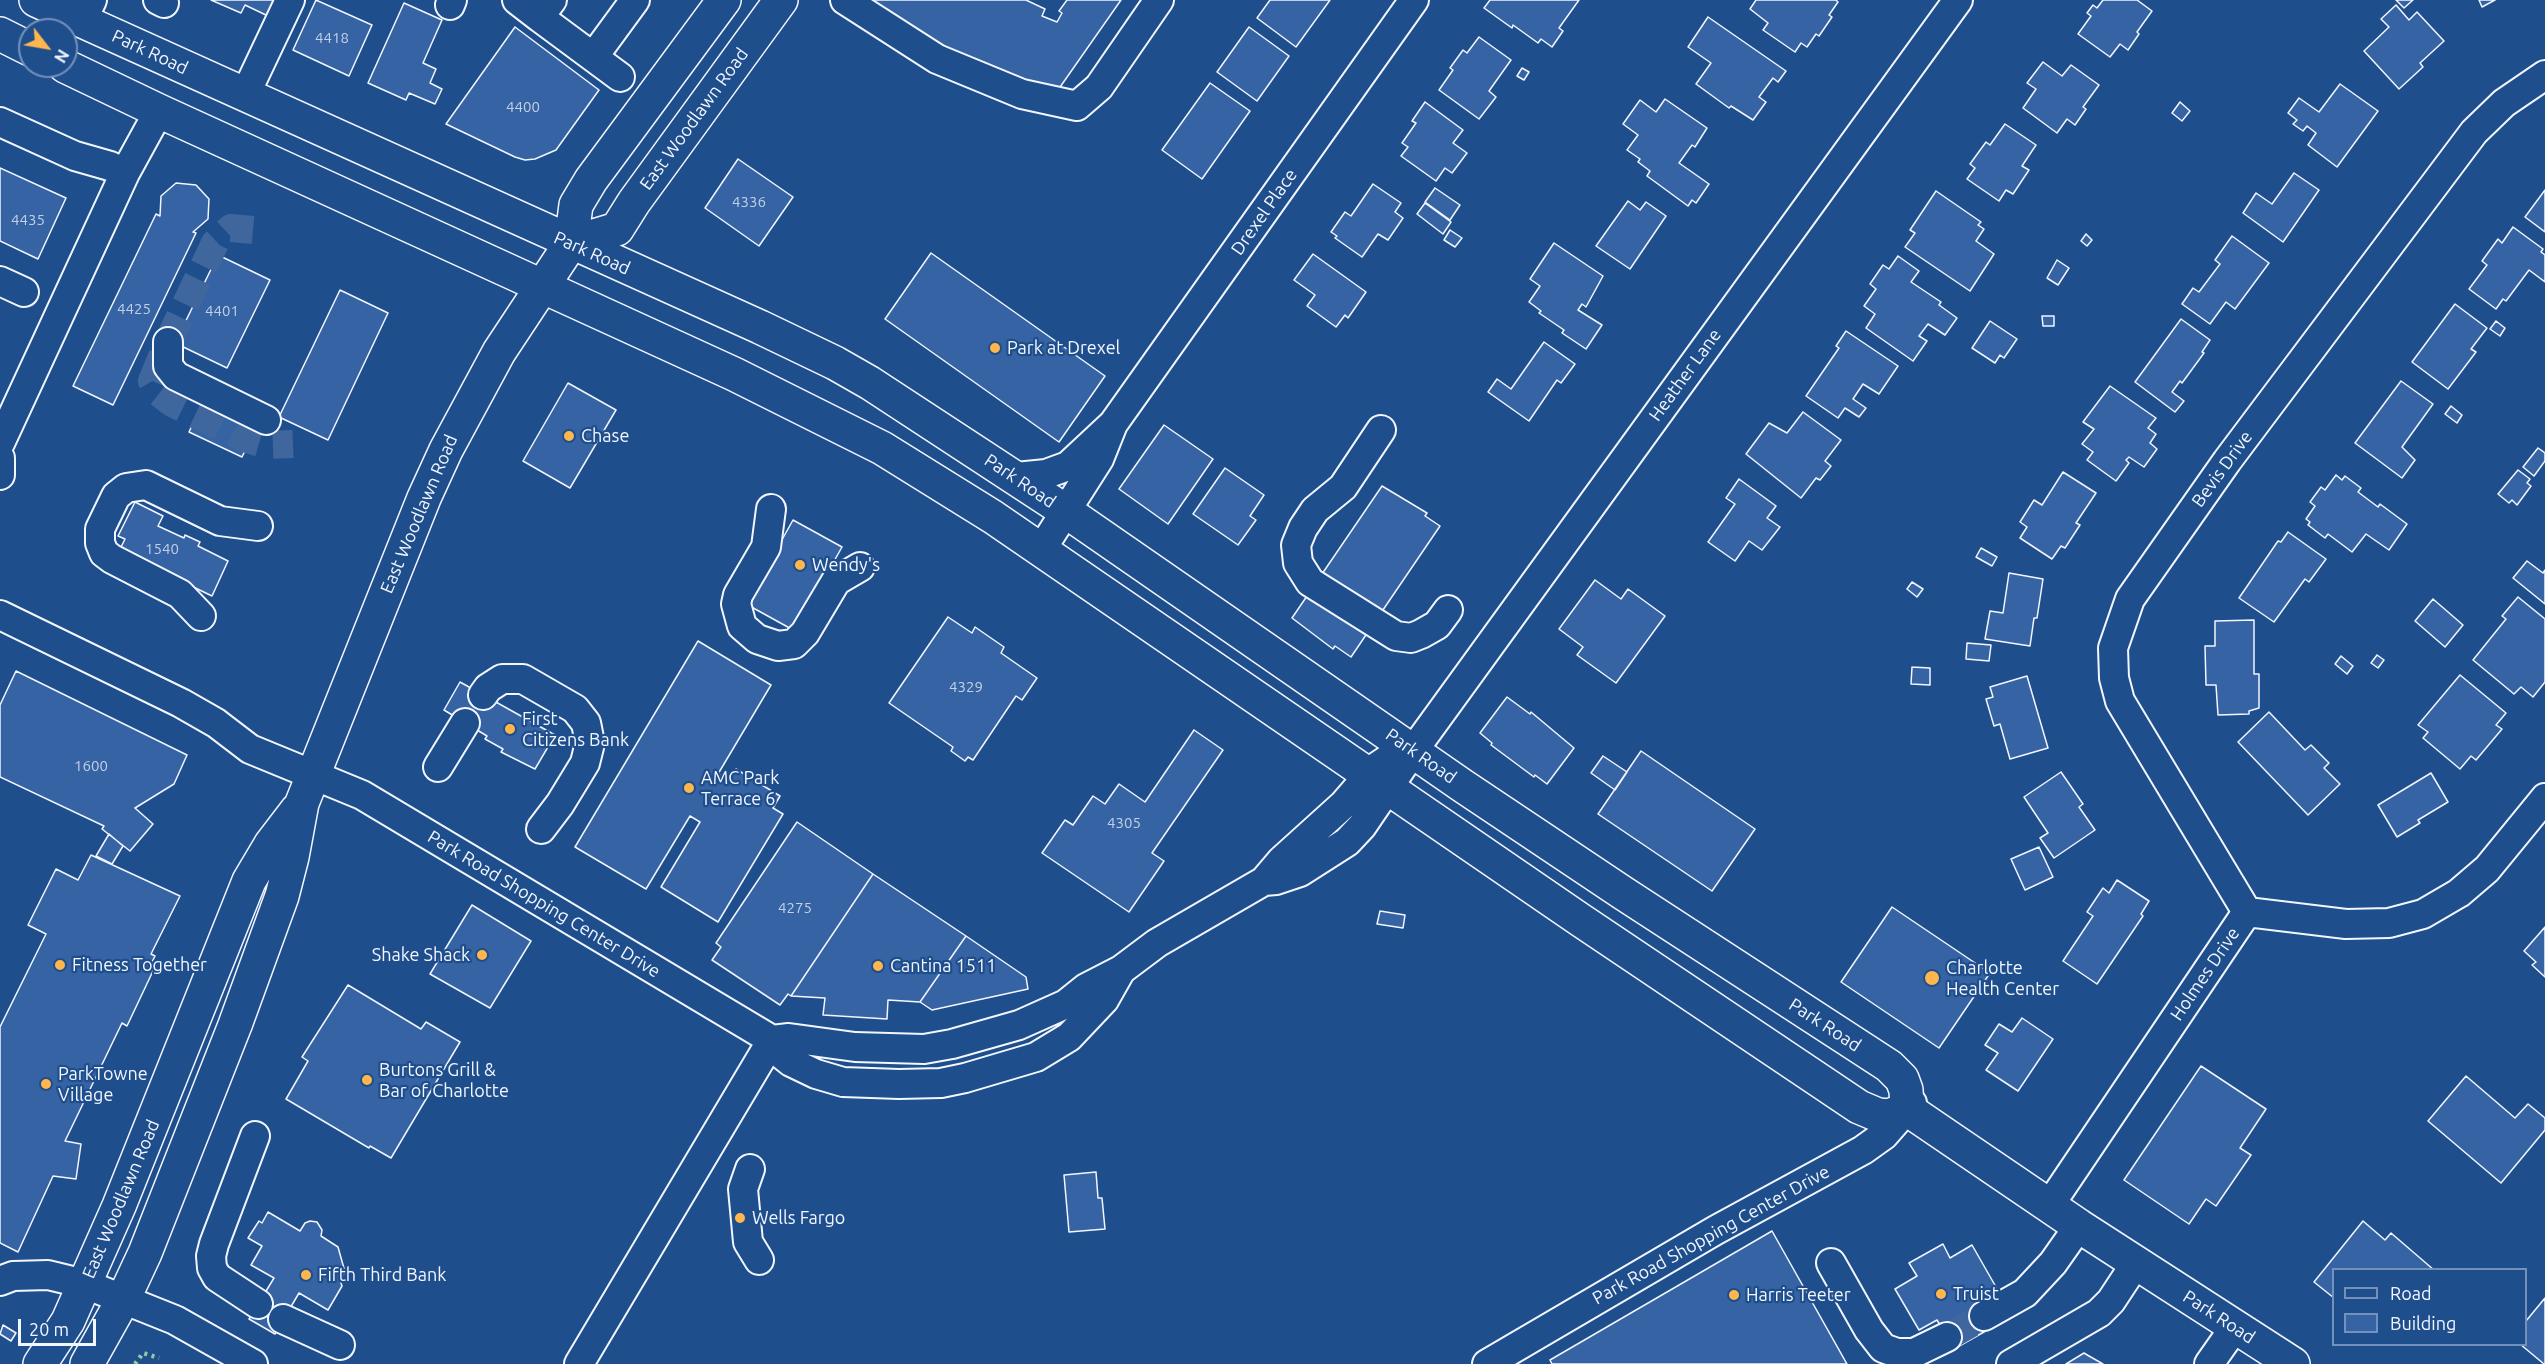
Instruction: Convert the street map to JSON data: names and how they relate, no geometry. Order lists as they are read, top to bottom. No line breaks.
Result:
{"streets":{"main road":["Park Road","East Woodlawn Road"],"street":["Drexel Place","Heather Lane","Bevis Drive","Park Road Shopping Center Drive","Holmes Drive"]},"crossings":[["Park Road","East Woodlawn Road"],["Park Road","Drexel Place"],["Park Road","Heather Lane"],["Park Road","Park Road Shopping Center Drive"],["Park Road","Holmes Drive"],["East Woodlawn Road","Park Road Shopping Center Drive"],["Heather Lane","Park Road Shopping Center Drive"],["Bevis Drive","Holmes Drive"]],"places":["Park at Drexel","Chase","Wendy's","First Citizens Bank","AMC Park Terrace 6","Shake Shack","Fitness Together","Cantina 1511","Charlotte Health Center","Burtons Grill & Bar of Charlotte","ParkTowne Village","Wells Fargo","Fifth Third Bank","Truist","Harris Teeter"],"house_numbers":["4418","4400","4336","4435","4425","4401","1540","4329","1600","4305","4275"],"legend":["Road","Building"],"scale_bar":"20 m","north":"bottom right"}
